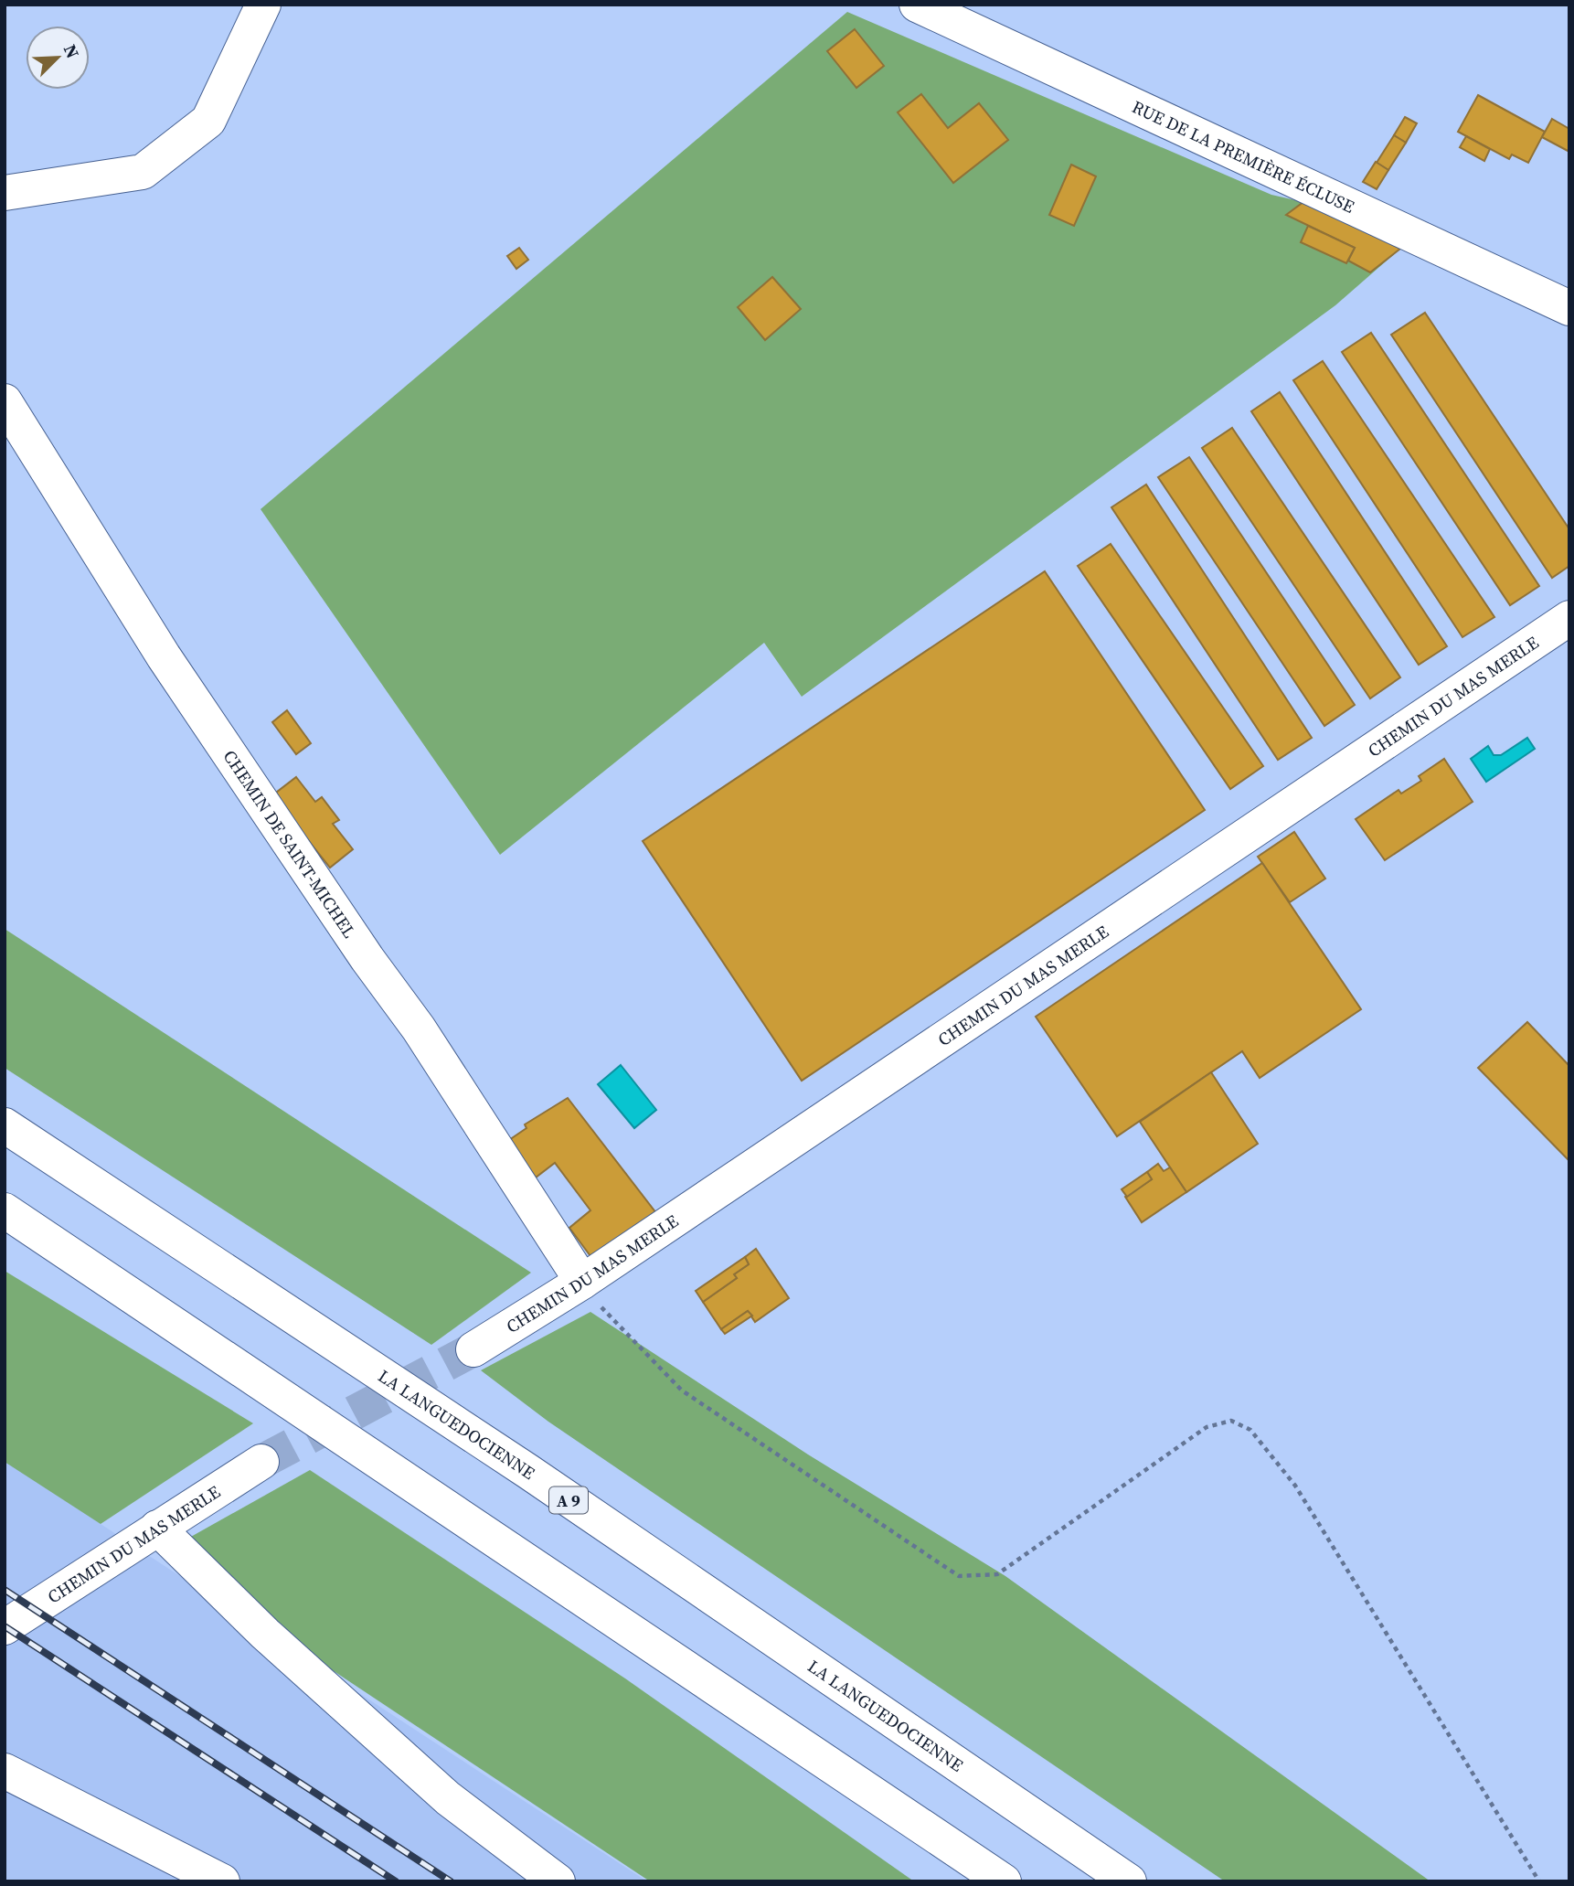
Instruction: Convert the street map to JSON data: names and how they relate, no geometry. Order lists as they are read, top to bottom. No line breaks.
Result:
{"streets":{"main road":["RUE DE LA PREMIÈRE ÉCLUSE","CHEMIN DU MAS MERLE","CHEMIN DE SAINT-MICHEL","LA LANGUEDOCIENNE","A 9"]},"crossings":[["CHEMIN DU MAS MERLE","CHEMIN DE SAINT-MICHEL"]],"north":"top right"}
